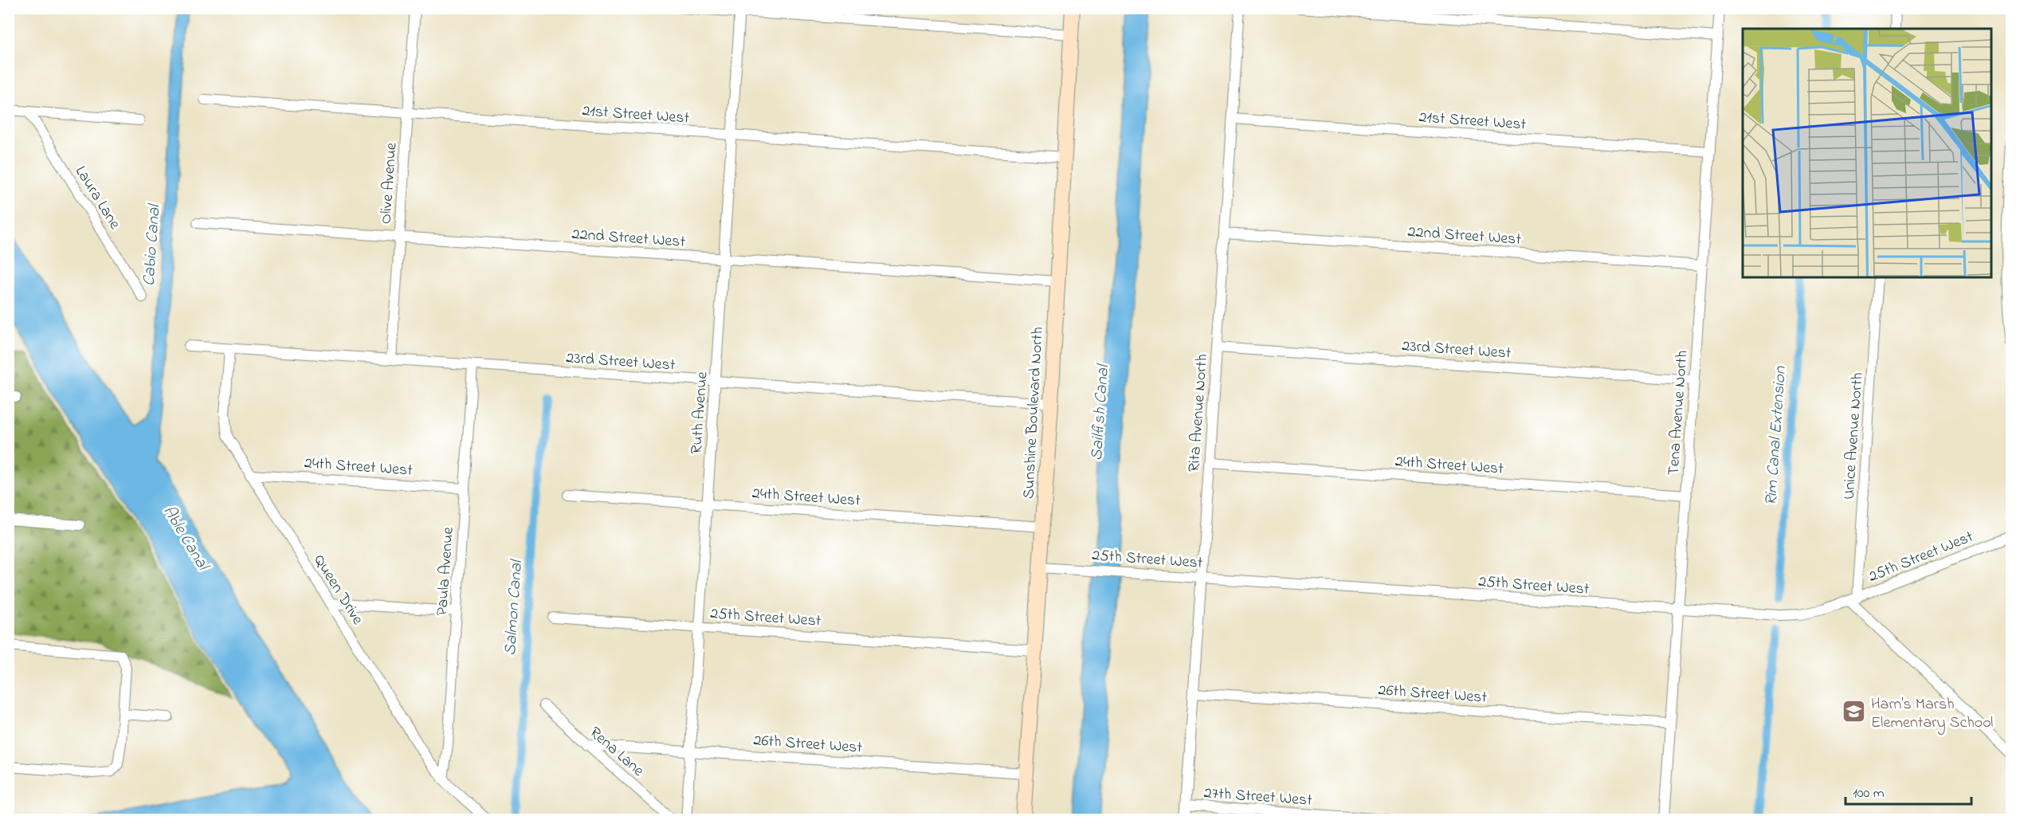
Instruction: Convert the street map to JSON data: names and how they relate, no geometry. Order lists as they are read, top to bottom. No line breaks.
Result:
{"streets":{"street":["21st Street West","Olive Avenue","Laura Lane","22nd Street West","23rd Street West","Ruth Avenue","Sunshine Boulevard North","Rita Avenue North","Tena Avenue North","Unice Avenue North","24th Street West","25th Street West","Paula Avenue","Queen Drive","26th Street West","Rena Lane","27th Street West"]},"crossings":[["21st Street West","Olive Avenue"],["21st Street West","Ruth Avenue"],["21st Street West","Sunshine Boulevard North"],["21st Street West","Rita Avenue North"],["21st Street West","Tena Avenue North"],["Olive Avenue","22nd Street West"],["Olive Avenue","23rd Street West"],["22nd Street West","Ruth Avenue"],["22nd Street West","Sunshine Boulevard North"],["22nd Street West","Rita Avenue North"],["22nd Street West","Tena Avenue North"],["23rd Street West","Ruth Avenue"],["23rd Street West","Sunshine Boulevard North"],["23rd Street West","Rita Avenue North"],["23rd Street West","Tena Avenue North"],["23rd Street West","Paula Avenue"],["23rd Street West","Queen Drive"],["Ruth Avenue","24th Street West"],["Ruth Avenue","25th Street West"],["Ruth Avenue","26th Street West"],["Sunshine Boulevard North","24th Street West"],["Sunshine Boulevard North","25th Street West"],["Sunshine Boulevard North","26th Street West"],["Rita Avenue North","24th Street West"],["Rita Avenue North","25th Street West"],["Rita Avenue North","26th Street West"],["Rita Avenue North","27th Street West"],["Tena Avenue North","24th Street West"],["Tena Avenue North","25th Street West"],["Tena Avenue North","26th Street West"],["Unice Avenue North","25th Street West"],["24th Street West","Paula Avenue"],["24th Street West","Queen Drive"],["Paula Avenue","Queen Drive"],["26th Street West","Rena Lane"]],"water":["Cabio Canal","Sailfish Canal","Rim Canal Extension","Able Canal","Salmon Canal"],"places":{"school or university":["Harn's Marsh Elementary School"]},"scale_bar":"100 m"}
